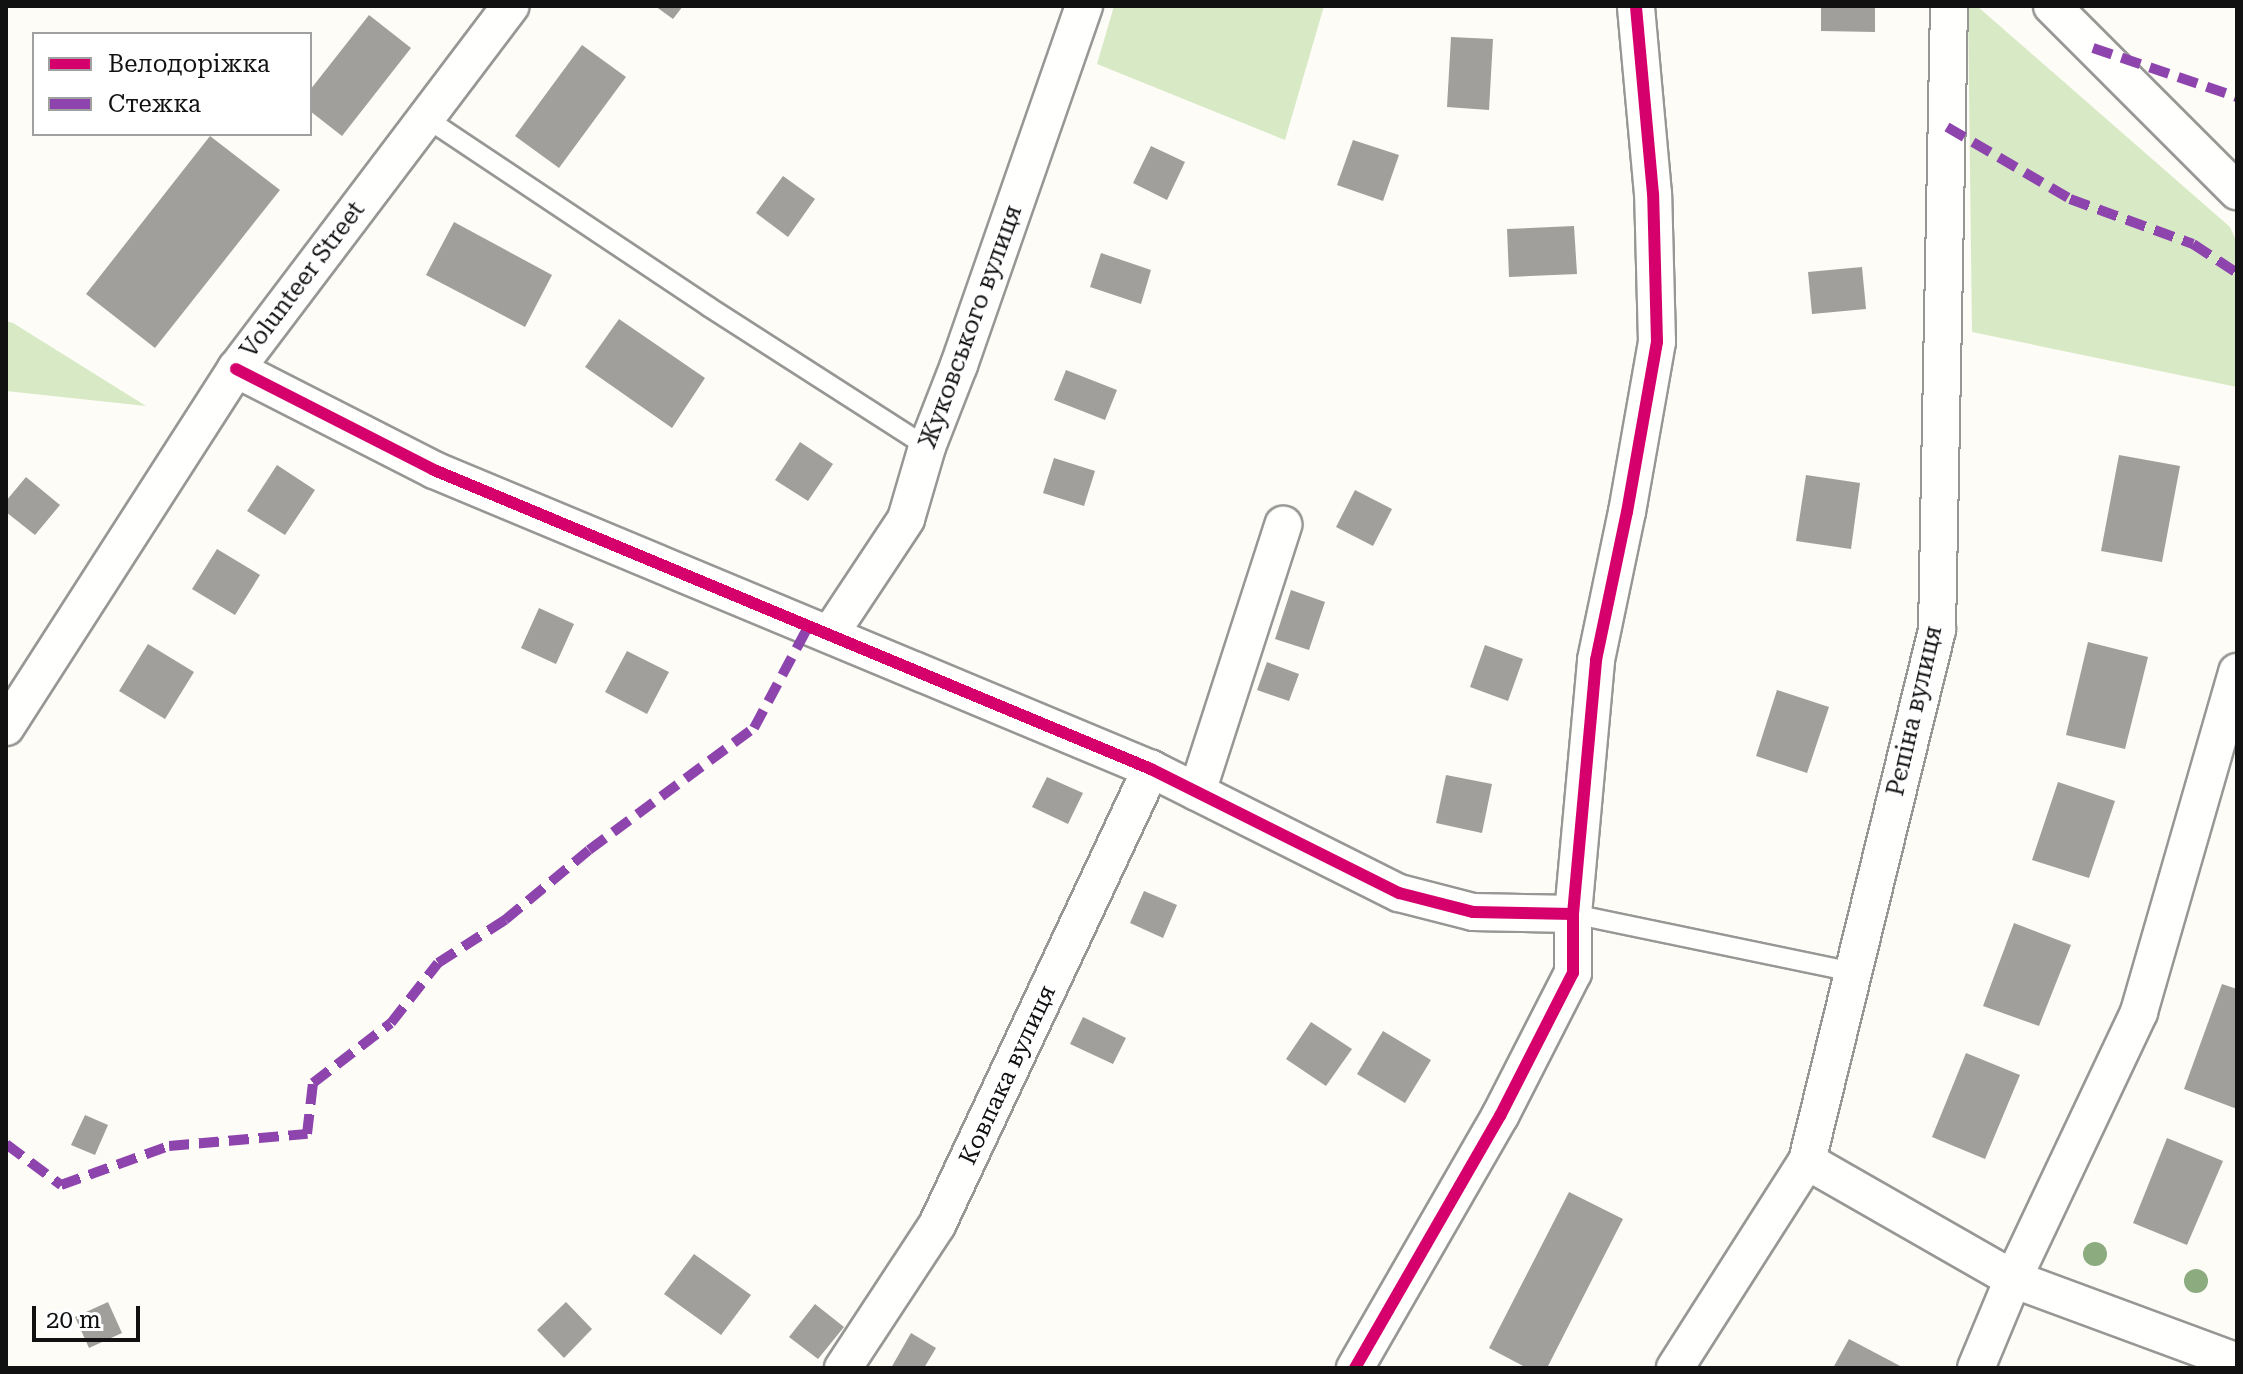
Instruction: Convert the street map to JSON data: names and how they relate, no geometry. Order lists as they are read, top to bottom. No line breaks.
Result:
{"streets":{"street":["Volunteer Street","Жуковського вулиця","Рєпіна вулиця","Ковпака вулиця"]},"legend":["Велодоріжка","Стежка"],"scale_bar":"20 m"}
